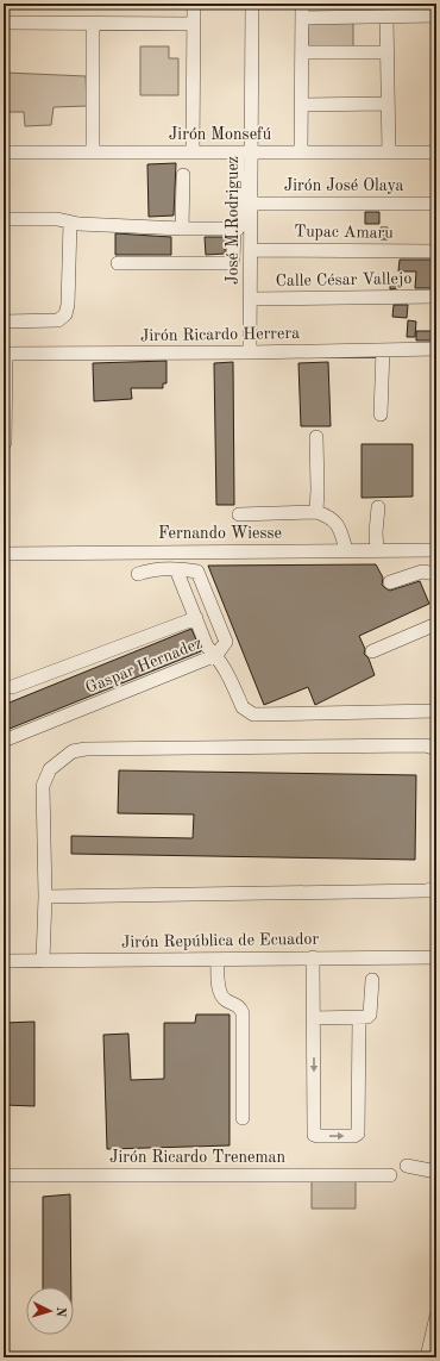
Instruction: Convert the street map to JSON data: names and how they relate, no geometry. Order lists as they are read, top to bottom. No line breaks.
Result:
{"streets":{"street":["Jirón Monsefú","Jirón José Olaya","José M.Rodriguez","Tupac Amaru","Calle César Vallejo","Jirón Ricardo Herrera","Fernando Wiesse","Gaspar Hernadez","Jirón República de Ecuador","Jirón Ricardo Treneman"]},"crossings":[["Jirón Monsefú","José M.Rodriguez"],["Jirón José Olaya","José M.Rodriguez"],["José M.Rodriguez","Tupac Amaru"],["José M.Rodriguez","Calle César Vallejo"],["José M.Rodriguez","Jirón Ricardo Herrera"]],"north":"right"}
